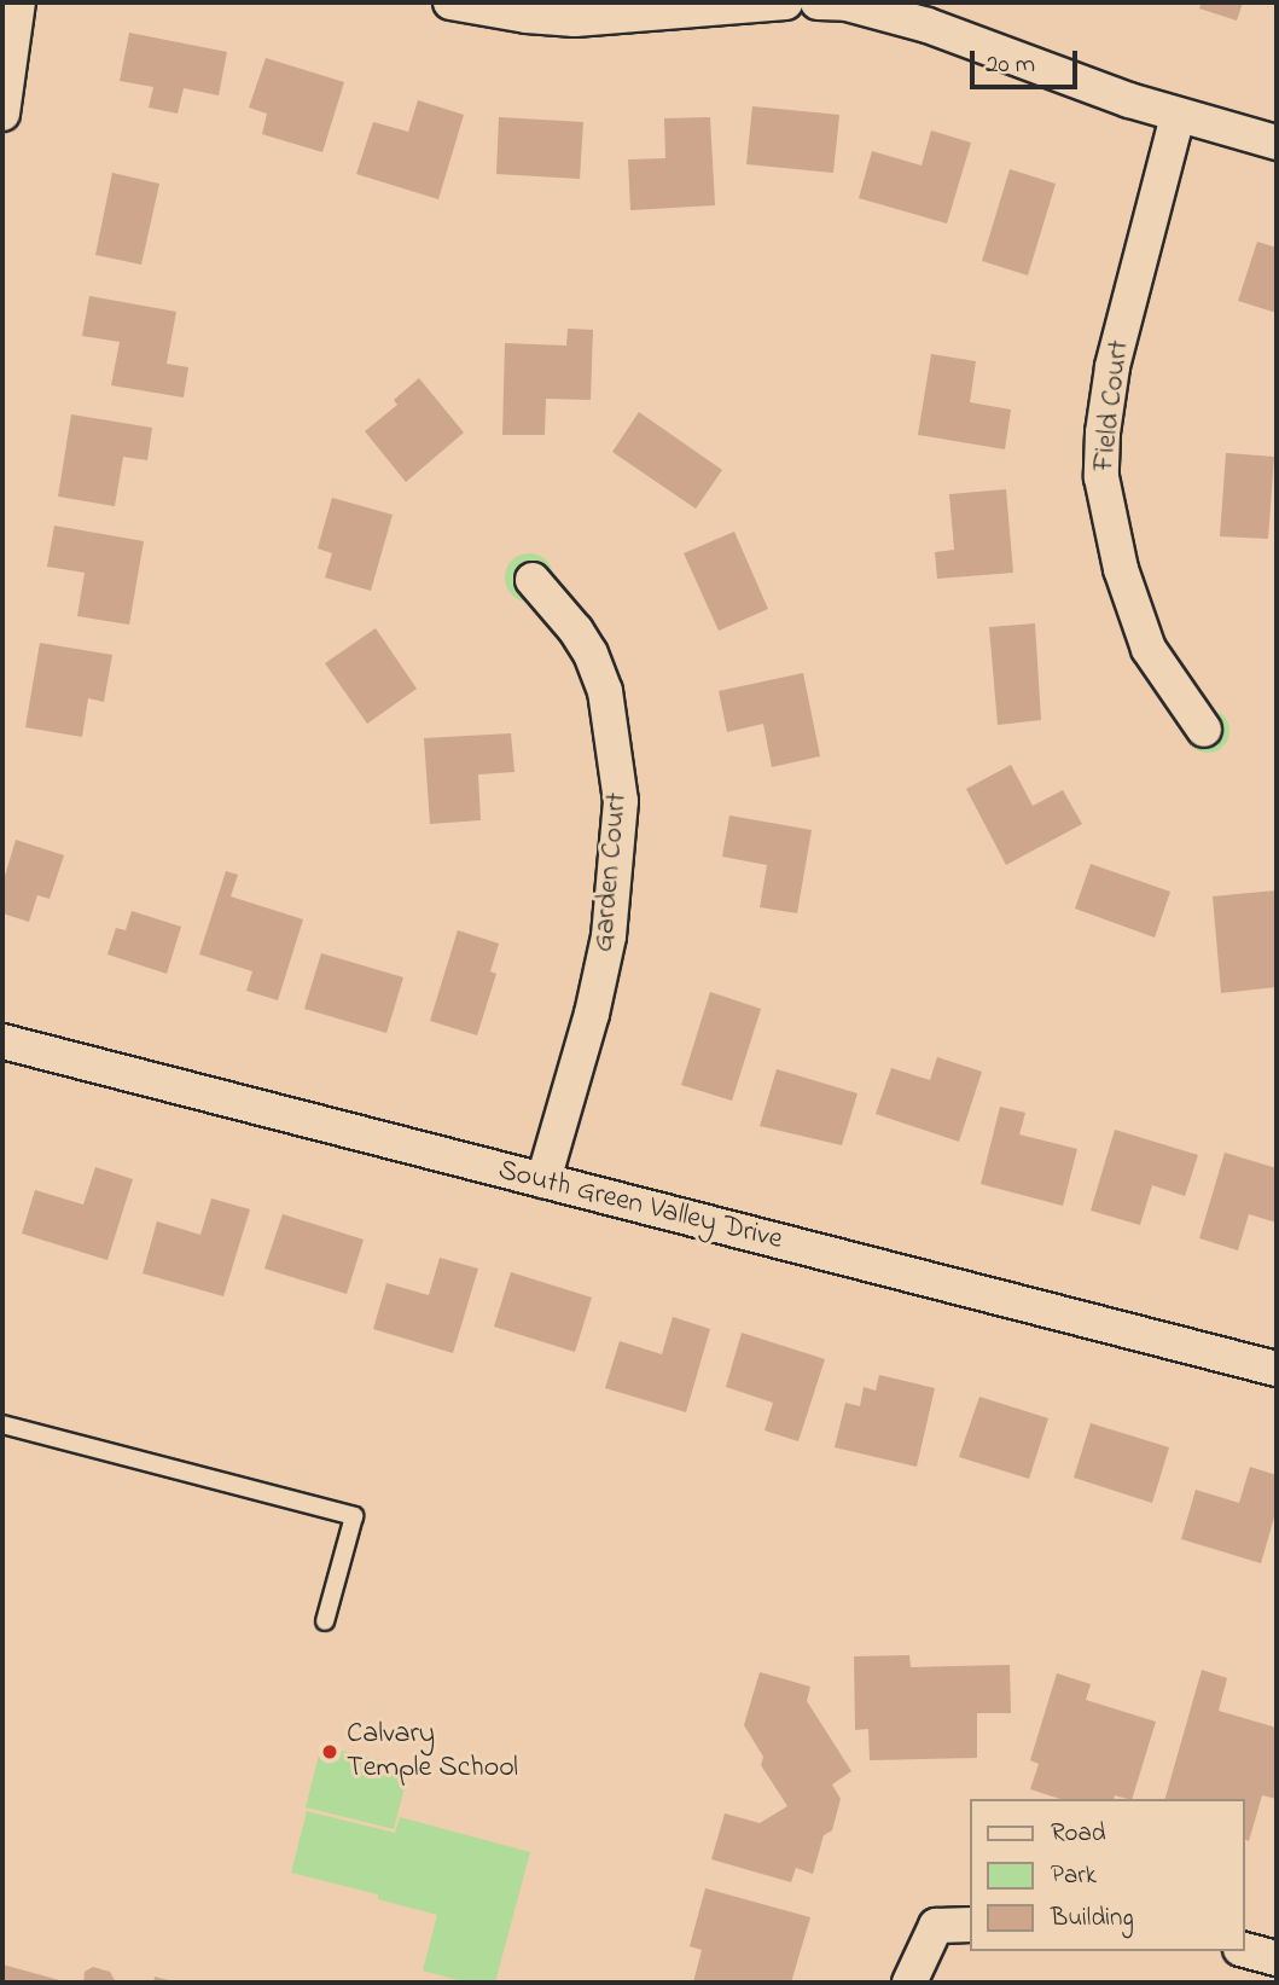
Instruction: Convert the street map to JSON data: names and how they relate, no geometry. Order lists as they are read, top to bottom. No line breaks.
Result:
{"streets":{"street":["Field Court","Garden Court","South Green Valley Drive"]},"crossings":[["Garden Court","South Green Valley Drive"]],"places":["Calvary Temple School"],"legend":["Road","Park","Building"],"scale_bar":"20 m"}
